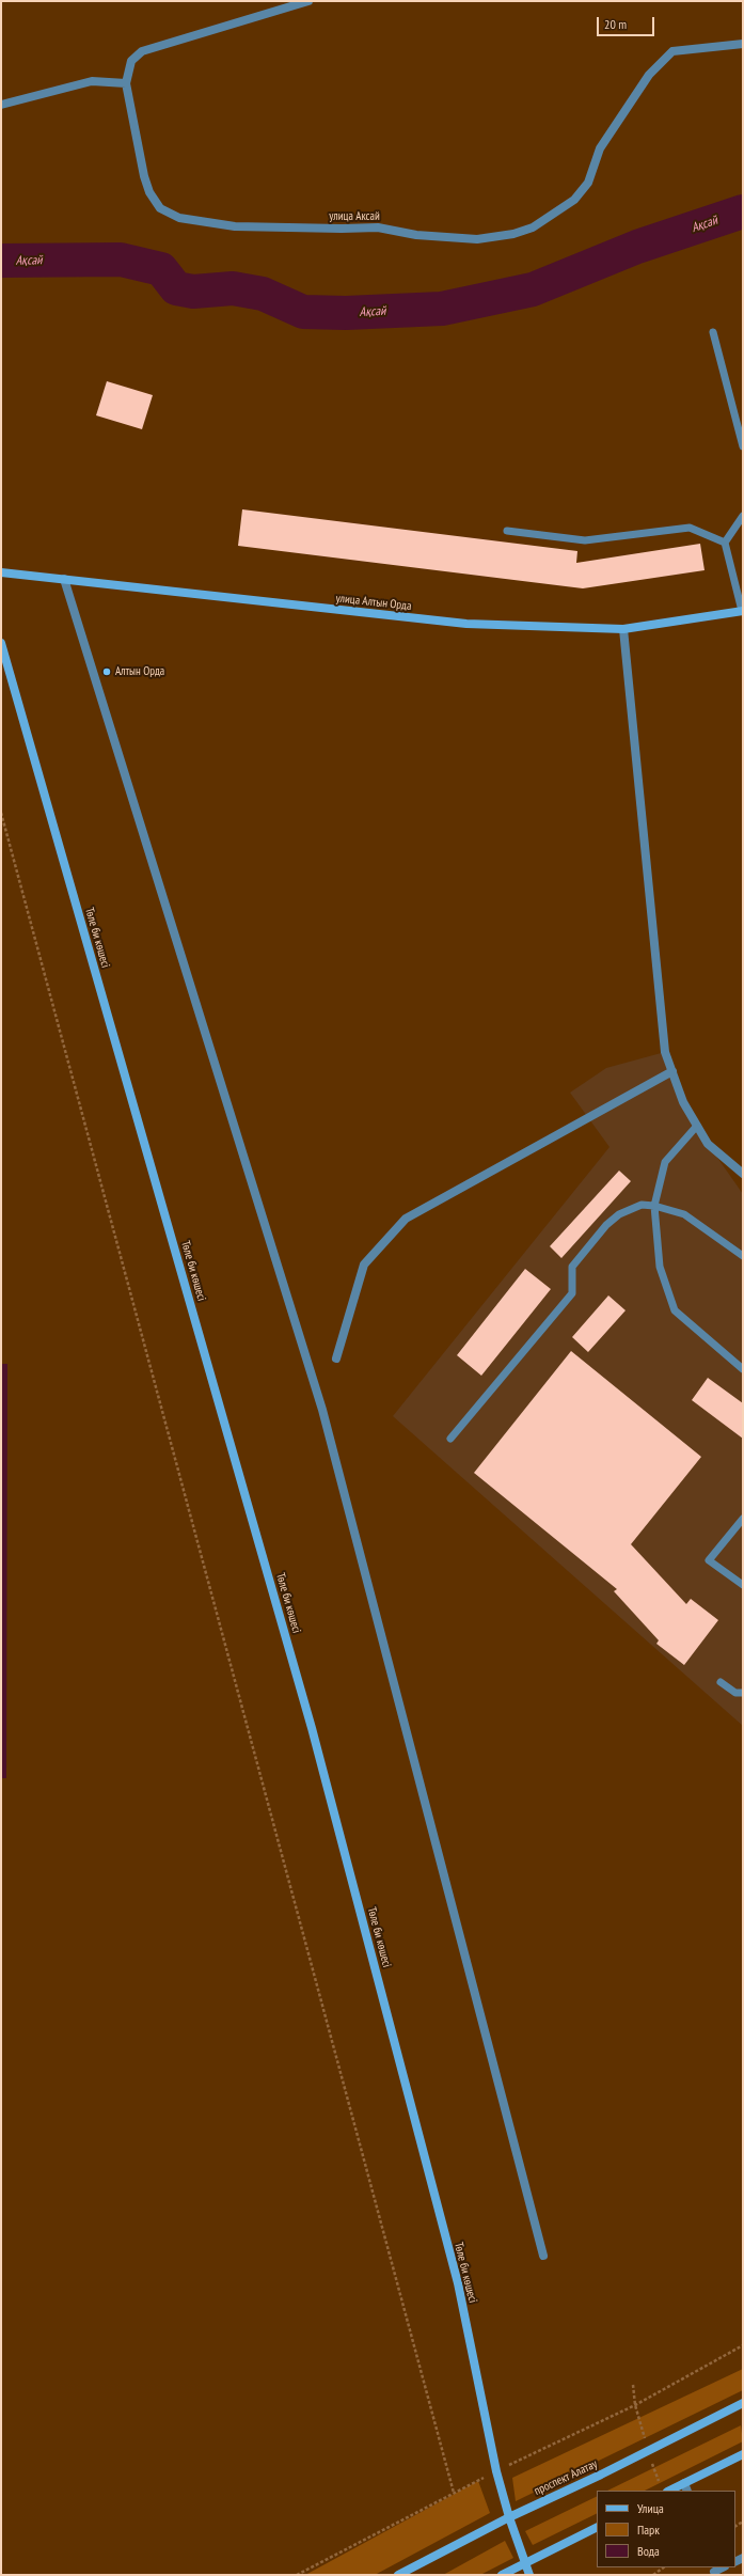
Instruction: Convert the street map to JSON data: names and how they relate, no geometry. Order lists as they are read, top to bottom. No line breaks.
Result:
{"streets":{"main road":["улица Алтын Орда","Төле би көшесі","проспект Алатау"],"street":["улица Аксай"]},"crossings":[["Төле би көшесі","проспект Алатау"]],"water":["Ақсай"],"places":["Алтын Орда"],"legend":["Улица","Парк","Вода"],"scale_bar":"20 m"}
